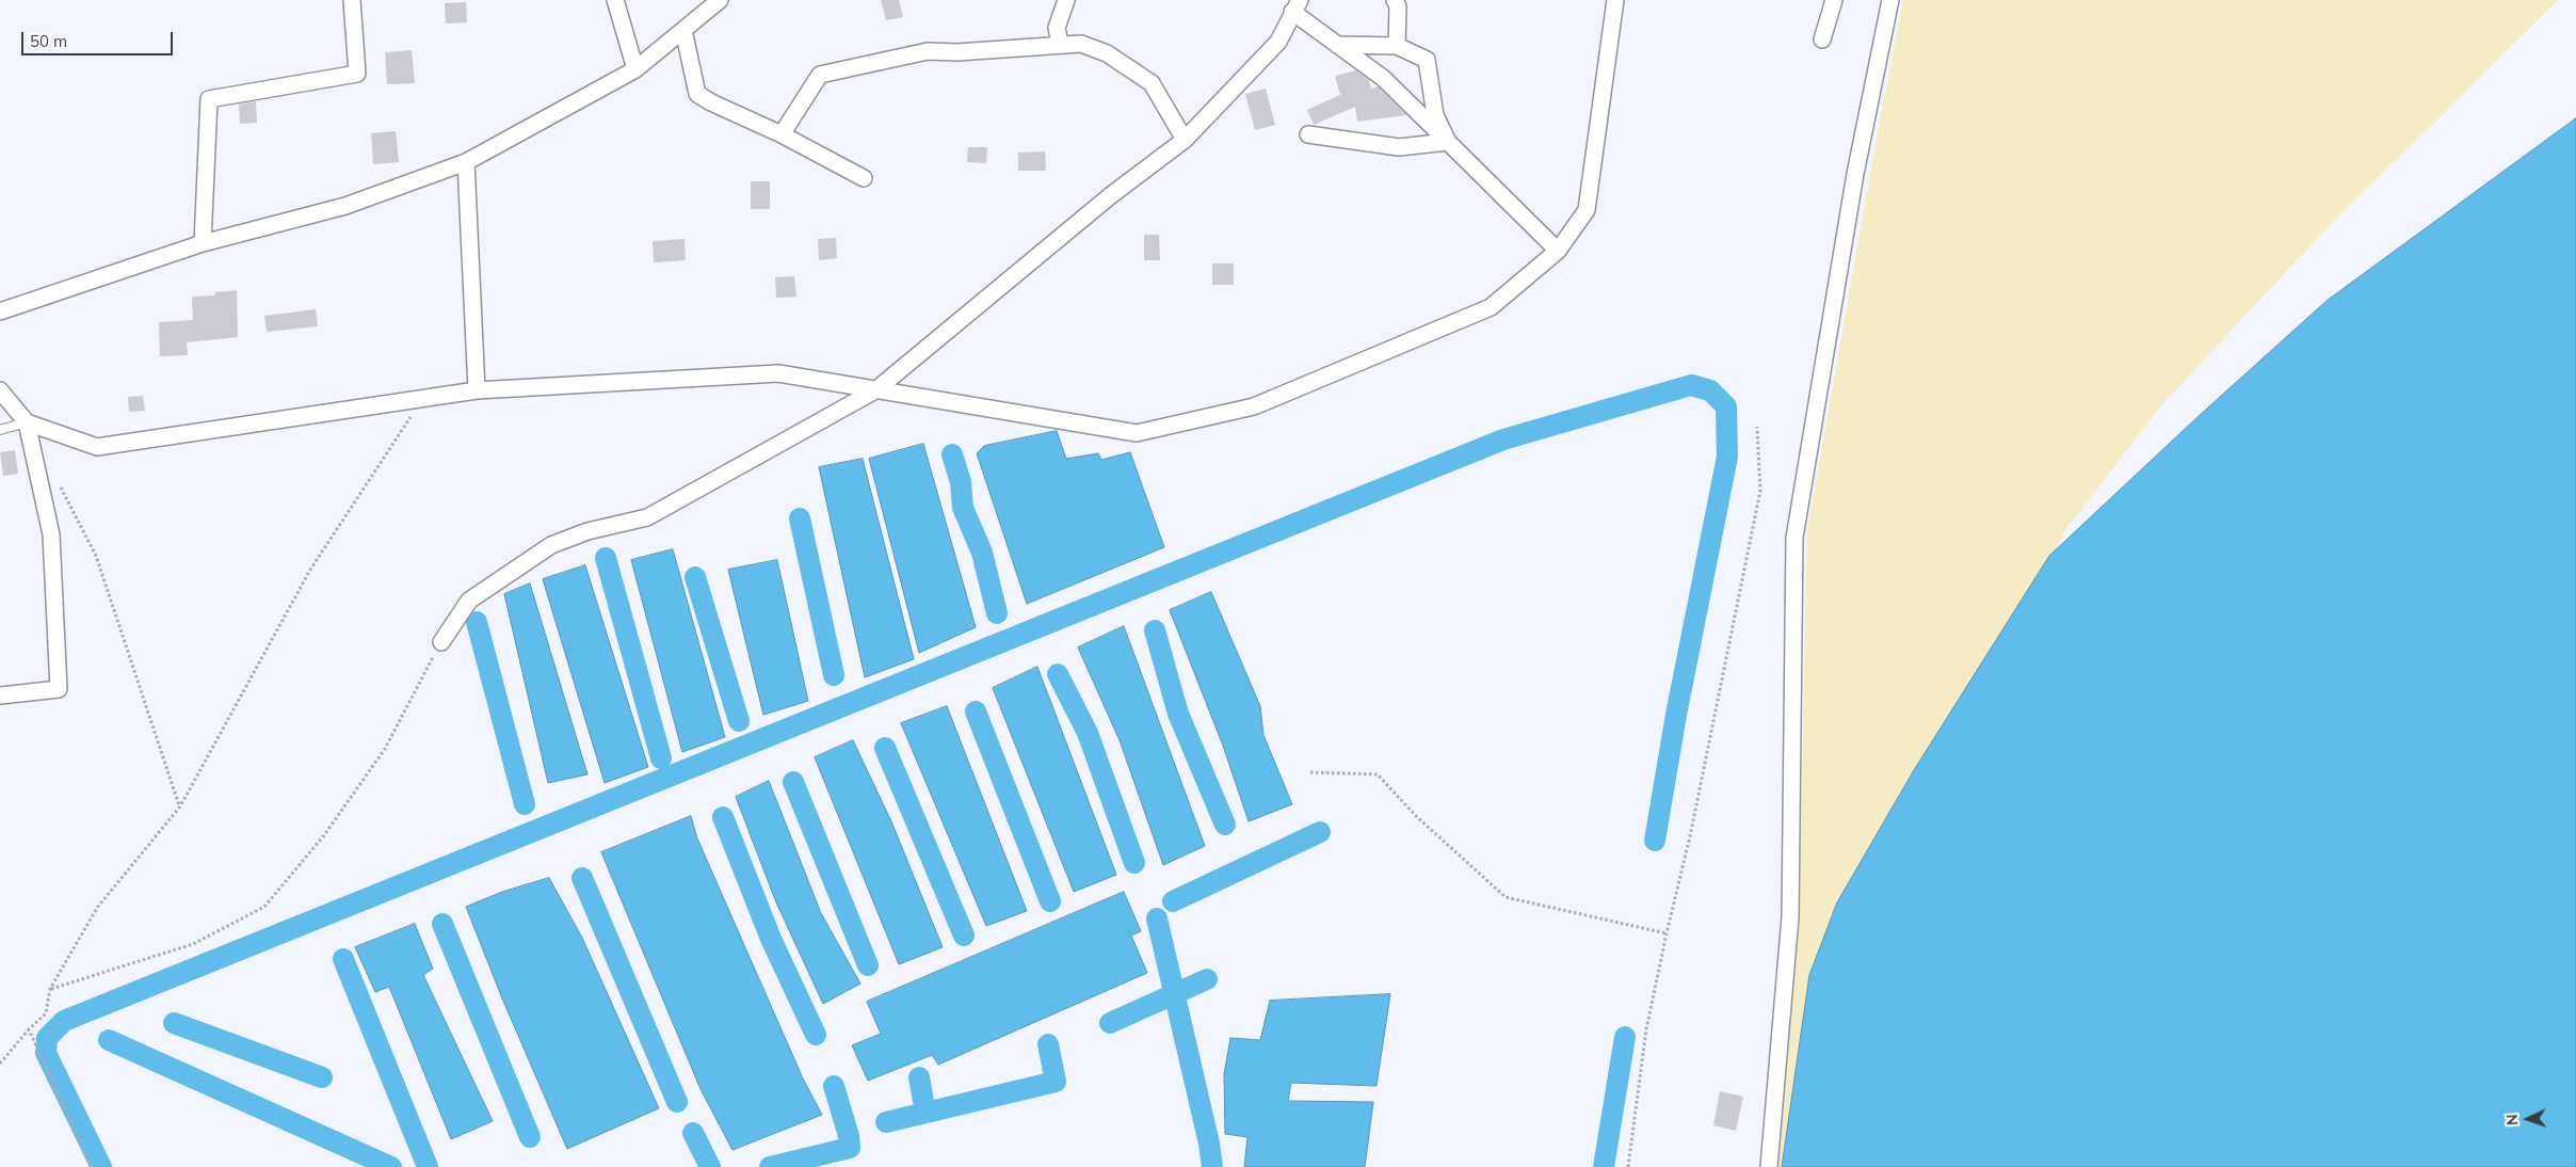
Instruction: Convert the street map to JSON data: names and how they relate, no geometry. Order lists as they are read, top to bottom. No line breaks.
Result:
{"scale_bar":"50 m","north":"left"}
